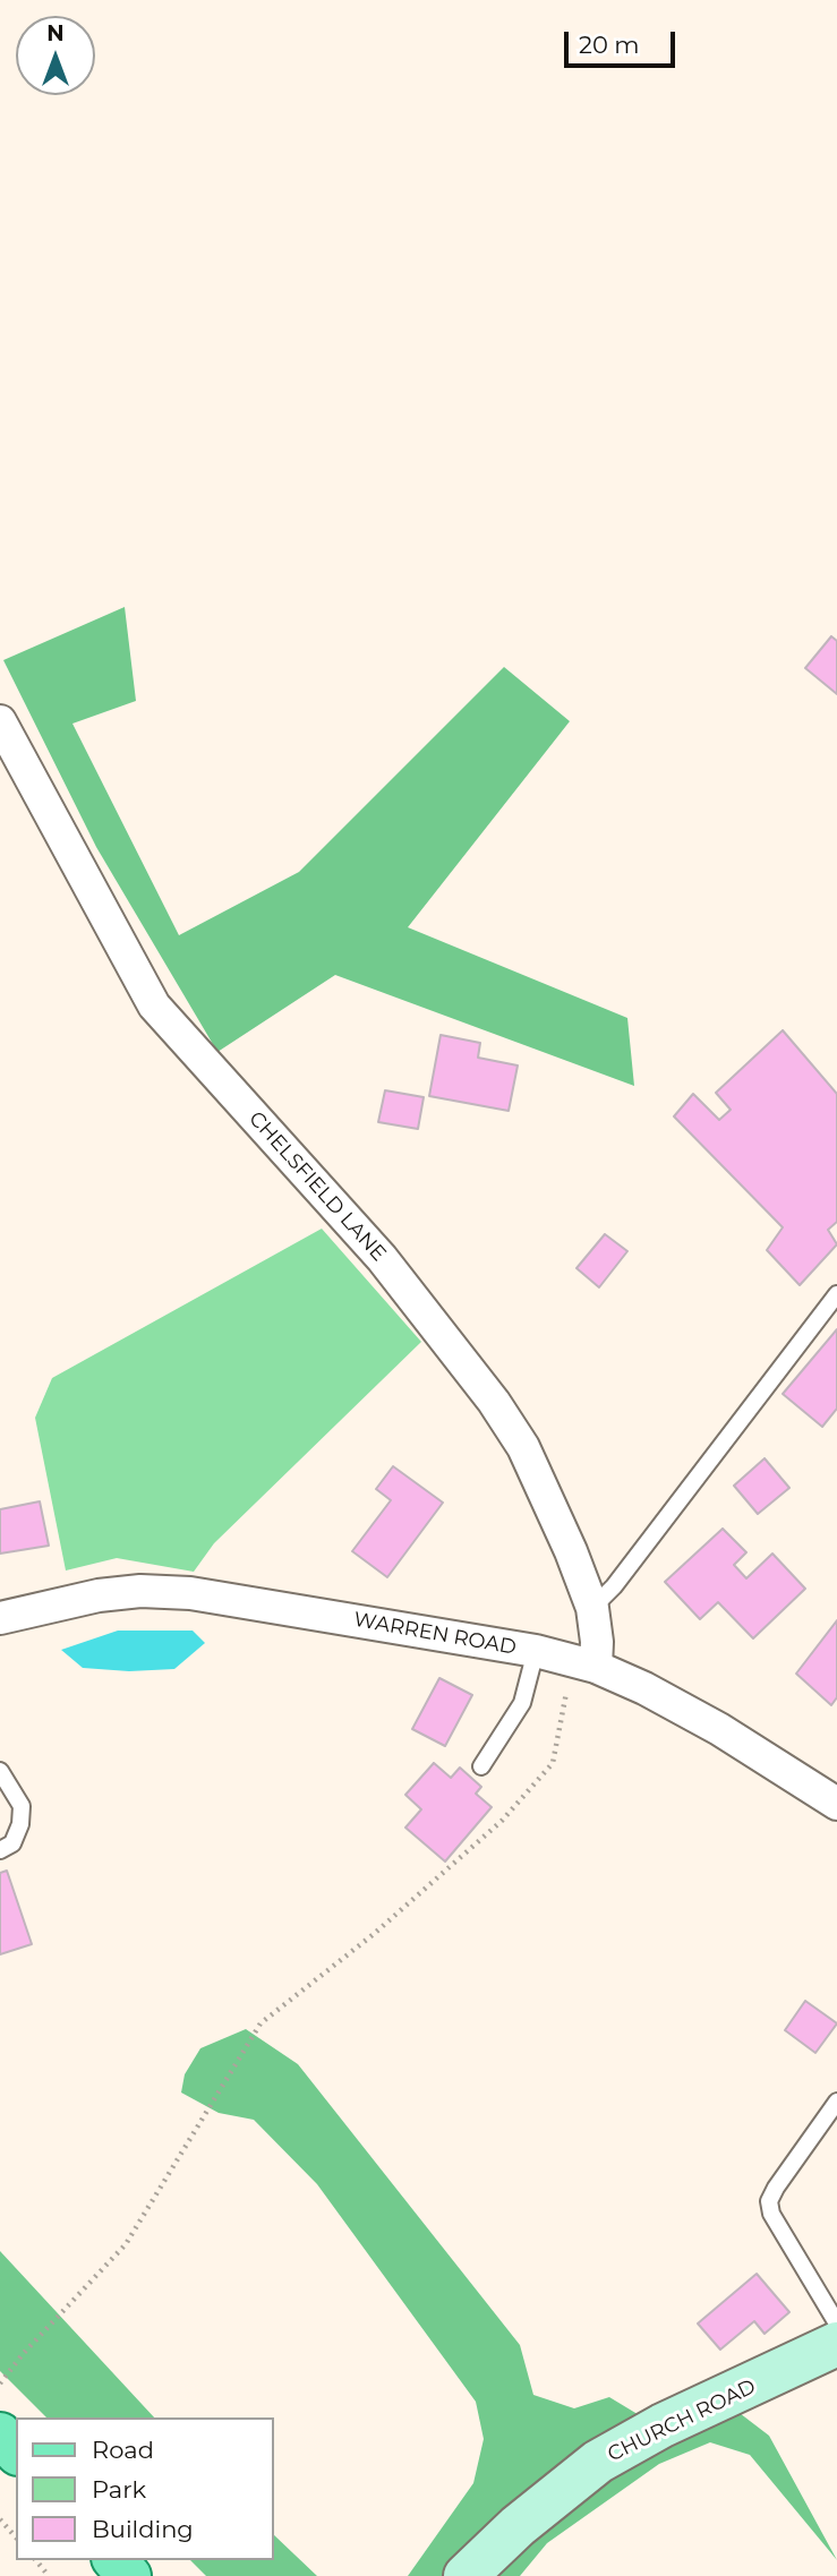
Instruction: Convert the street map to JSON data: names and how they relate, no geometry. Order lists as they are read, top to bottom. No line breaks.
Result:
{"streets":{"street":["CHELSFIELD LANE","WARREN ROAD","CHURCH ROAD"]},"crossings":[["CHELSFIELD LANE","WARREN ROAD"]],"legend":["Road","Park","Building"],"scale_bar":"20 m","north":"top"}
